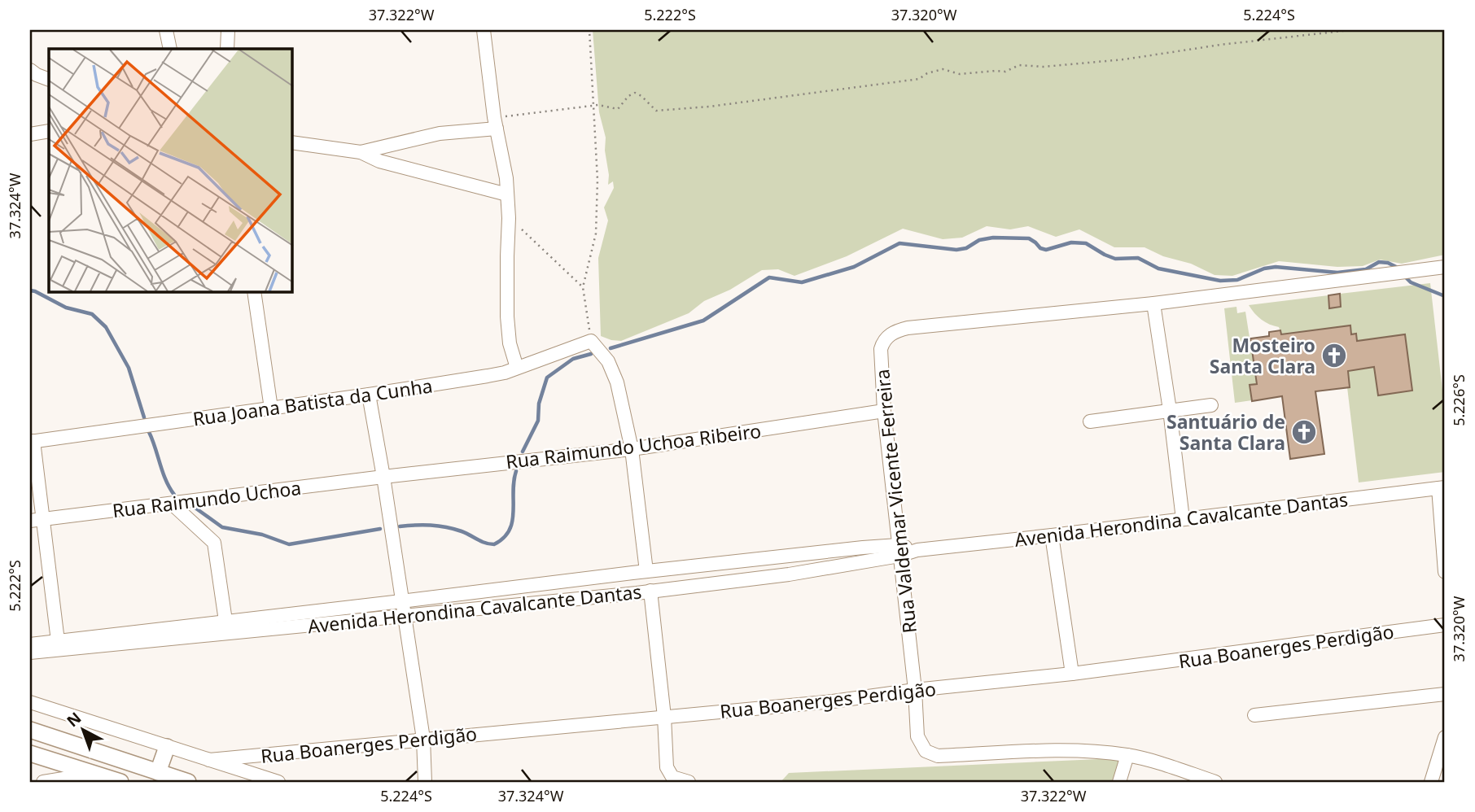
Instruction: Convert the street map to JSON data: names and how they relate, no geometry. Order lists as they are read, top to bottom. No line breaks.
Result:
{"streets":{"street":["Rua Joana Batista da Cunha","Rua Raimundo Uchoa Ribeiro","Rua Raimundo Uchoa","Rua Valdemar Vicente Ferreira","Avenida Herondina Cavalcante Dantas","Rua Boanerges Perdigão"]},"crossings":[["Rua Raimundo Uchoa Ribeiro","Rua Raimundo Uchoa"],["Rua Raimundo Uchoa Ribeiro","Rua Valdemar Vicente Ferreira"],["Rua Valdemar Vicente Ferreira","Avenida Herondina Cavalcante Dantas"],["Rua Valdemar Vicente Ferreira","Rua Boanerges Perdigão"]],"places":{"church":["Mosteiro Santa Clara","Santuário de Santa Clara"]},"north":"top left","coordinates":["37.322°W","5.222°S","37.320°W","5.224°S","37.324°W","5.226°S"]}
